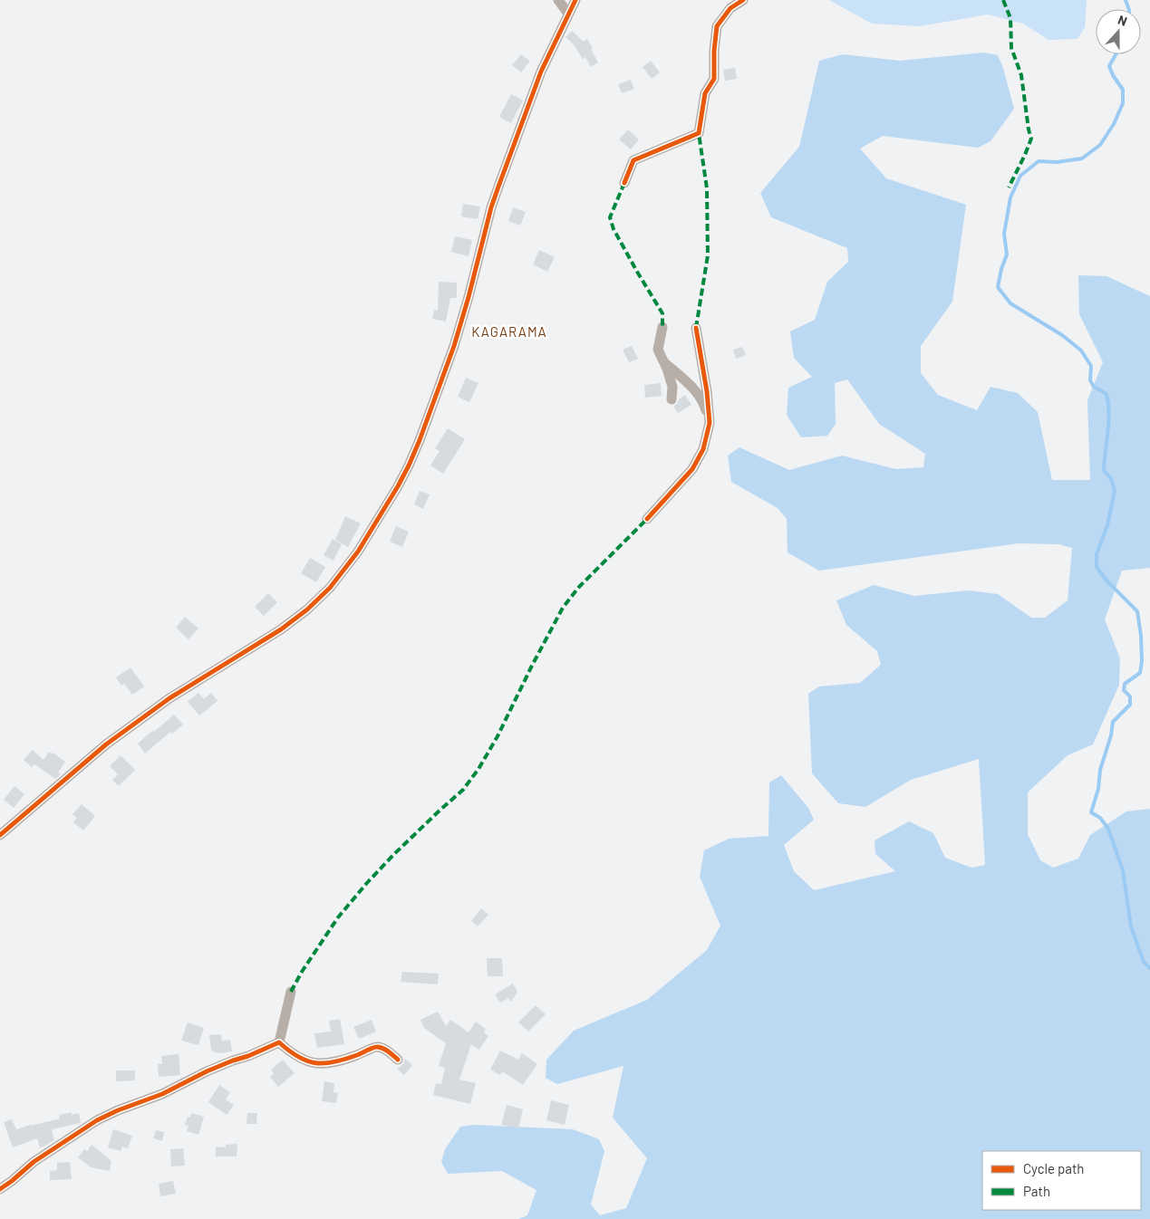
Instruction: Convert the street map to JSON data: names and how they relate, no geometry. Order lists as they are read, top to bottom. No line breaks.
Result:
{"districts":["KAGARAMA"],"legend":["Cycle path","Path"],"north":"top"}
